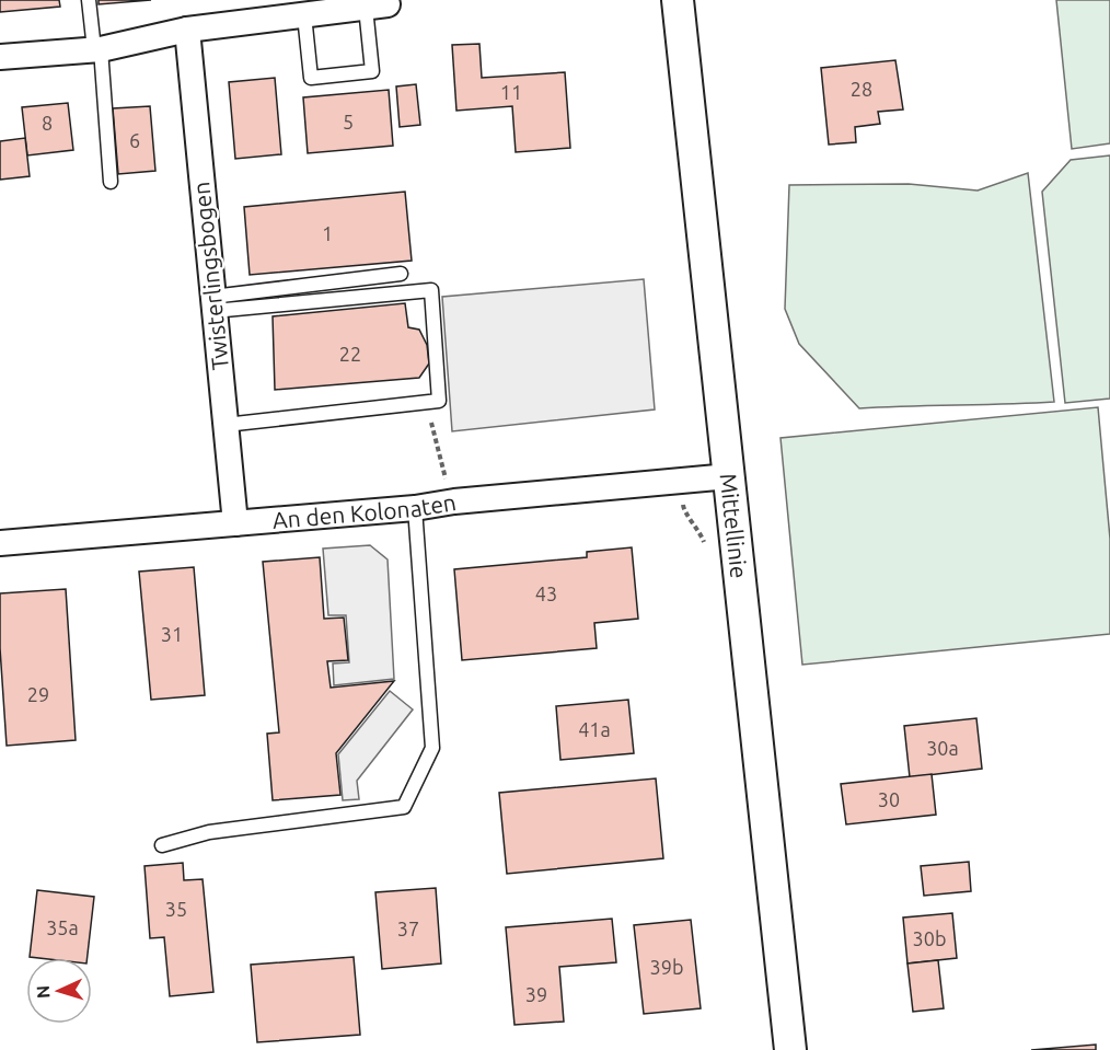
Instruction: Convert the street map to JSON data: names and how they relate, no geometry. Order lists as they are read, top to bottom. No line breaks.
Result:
{"streets":{"street":["Twisterlingsbogen","An den Kolonaten","Mittellinie"]},"crossings":[["Twisterlingsbogen","An den Kolonaten"],["An den Kolonaten","Mittellinie"]],"house_numbers":["28","11","5","8","6","1","22","43","31","29","41a","30a","30","35","35a","37","30b","39b","39"],"north":"left"}
